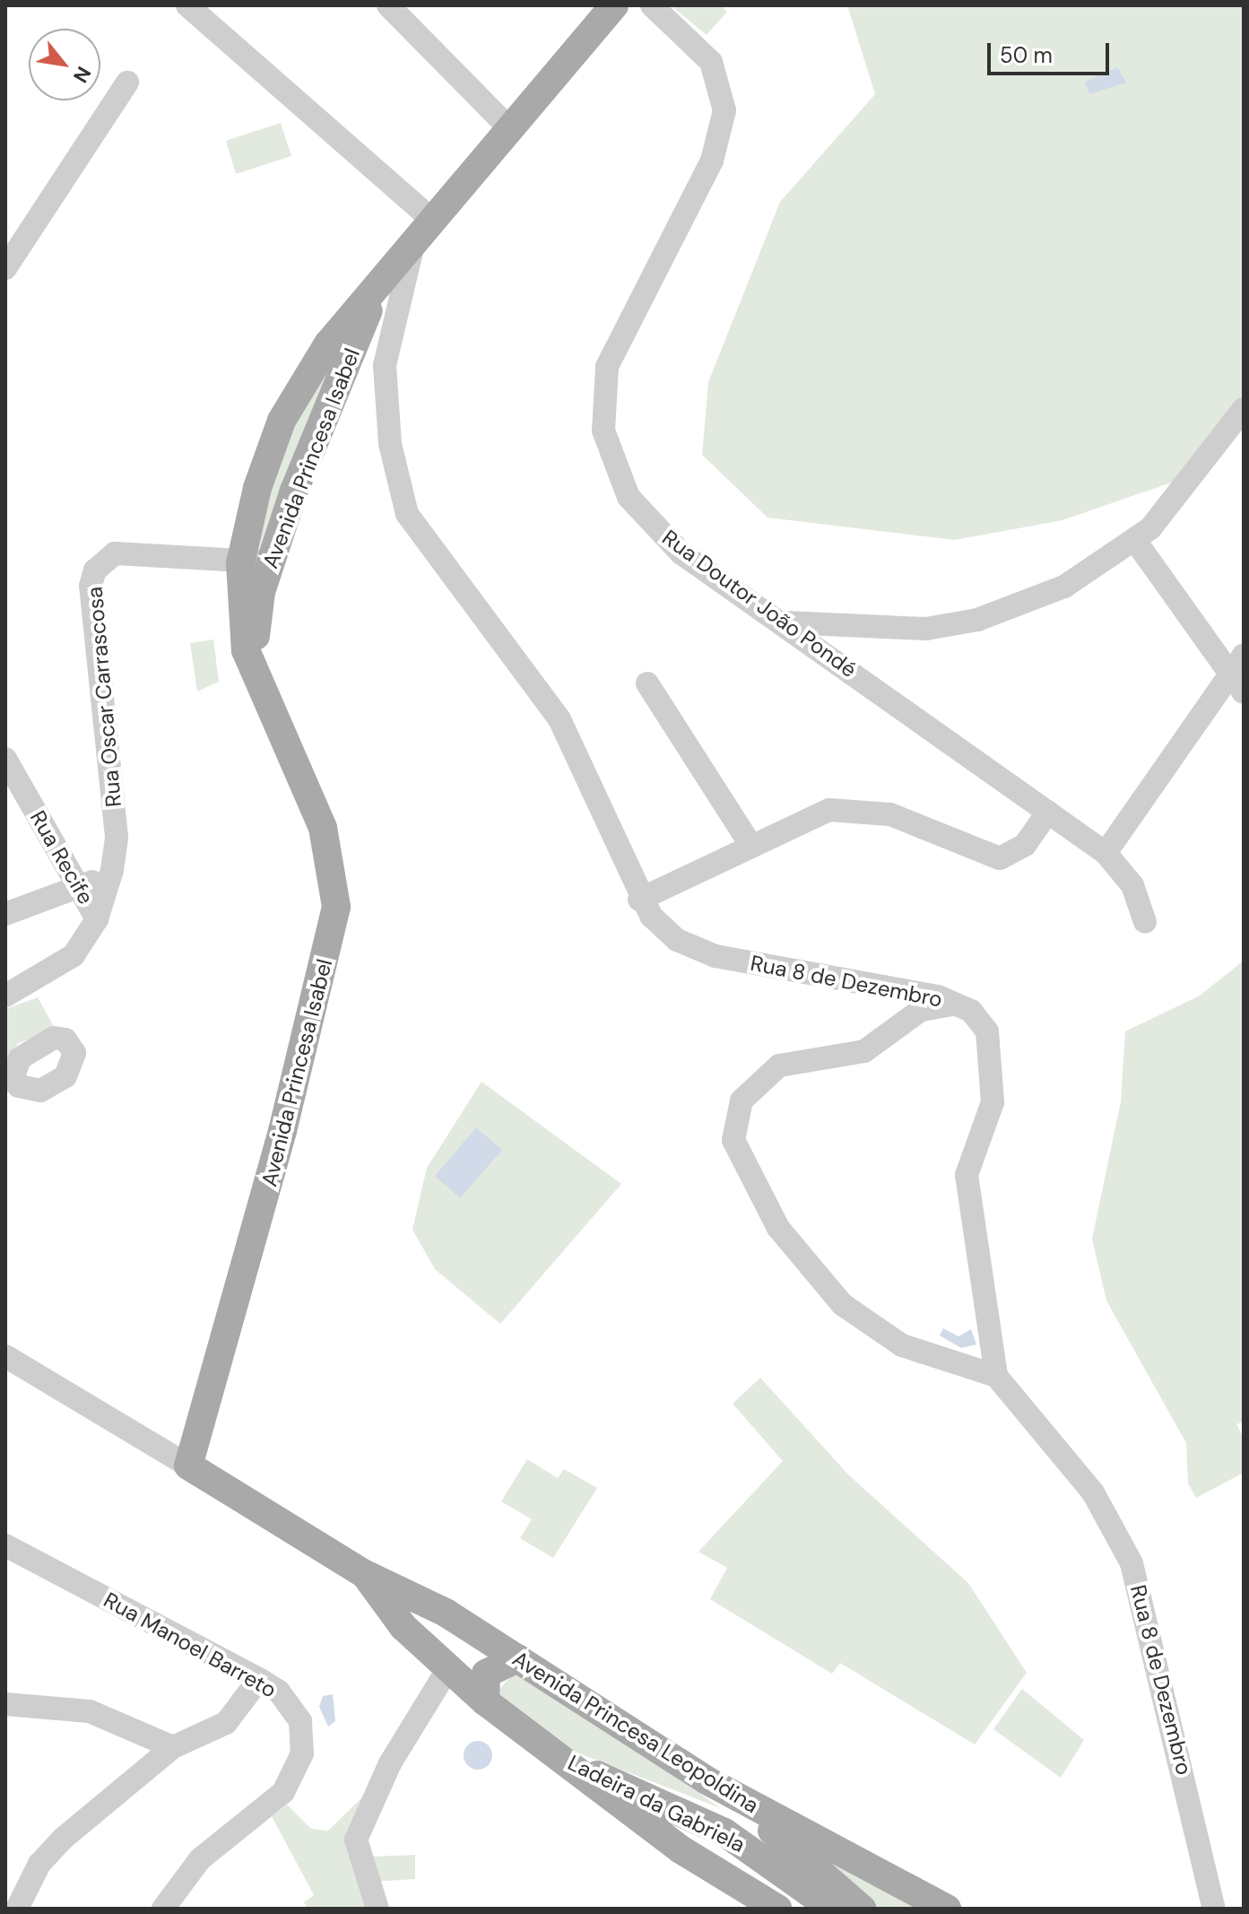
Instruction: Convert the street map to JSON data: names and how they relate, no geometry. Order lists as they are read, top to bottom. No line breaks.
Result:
{"streets":{"main road":["Avenida Princesa Isabel","Avenida Princesa Leopoldina","Ladeira da Gabriela"],"street":["Rua Doutor João Pondé","Rua Oscar Carrascosa","Rua Recife","Rua 8 de Dezembro","Rua Manoel Barreto"]},"crossings":[["Avenida Princesa Isabel","Rua Oscar Carrascosa"],["Avenida Princesa Isabel","Rua 8 de Dezembro"],["Avenida Princesa Isabel","Avenida Princesa Leopoldina"],["Rua Oscar Carrascosa","Rua Recife"],["Avenida Princesa Leopoldina","Ladeira da Gabriela"]],"scale_bar":"50 m","north":"bottom right"}
